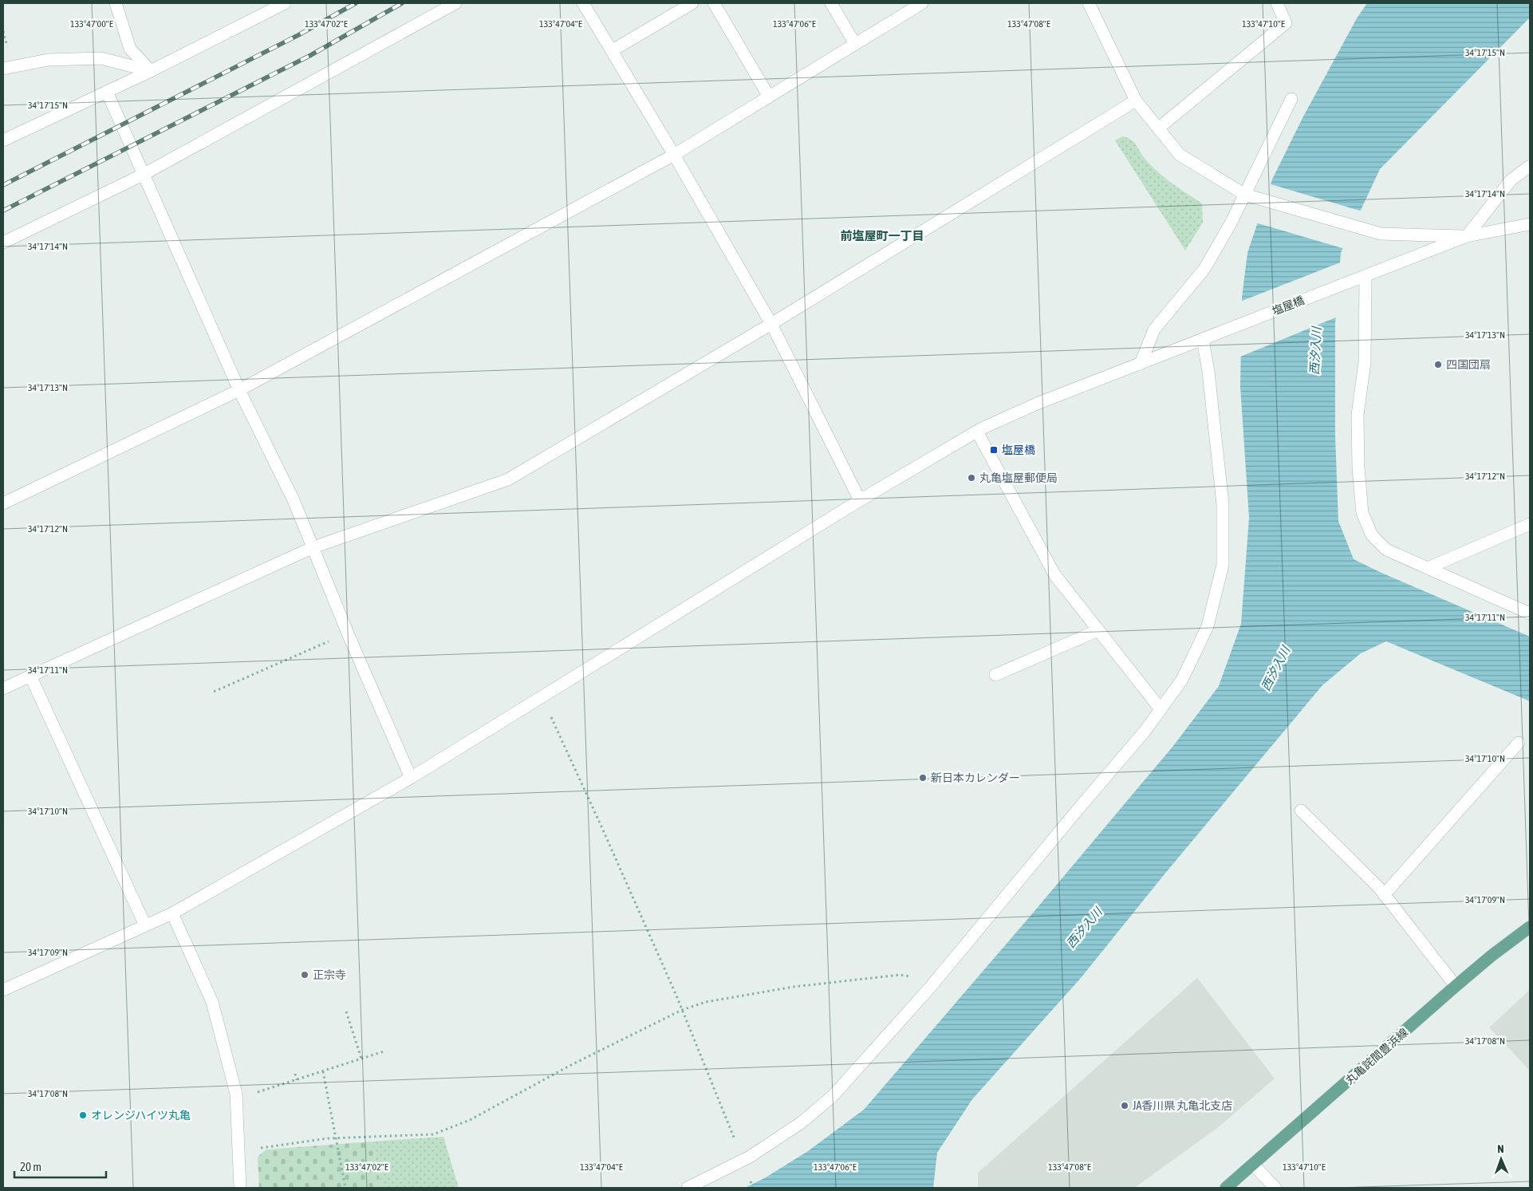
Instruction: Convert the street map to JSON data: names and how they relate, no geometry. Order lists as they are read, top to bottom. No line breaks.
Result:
{"streets":{"main road":["丸亀詫間豊浜線"],"street":["塩屋橋"]},"districts":["前塩屋町一丁目"],"water":["西汐入川"],"places":{"other":["四国団扇","丸亀塩屋郵便局","新日本カレンダー","正宗寺","JA香川県 丸亀北支店","オレンジハイツ丸亀"],"transit":["塩屋橋"]},"scale_bar":"20 m","north":"top","coordinates":["133°47'00\"E","133°47'02\"E","133°47'04\"E","133°47'06\"E","133°47'08\"E","133°47'10\"E","34°17'15\"N","34°17'14\"N","34°17'13\"N","34°17'12\"N","34°17'11\"N","34°17'10\"N","34°17'09\"N","34°17'08\"N"]}
